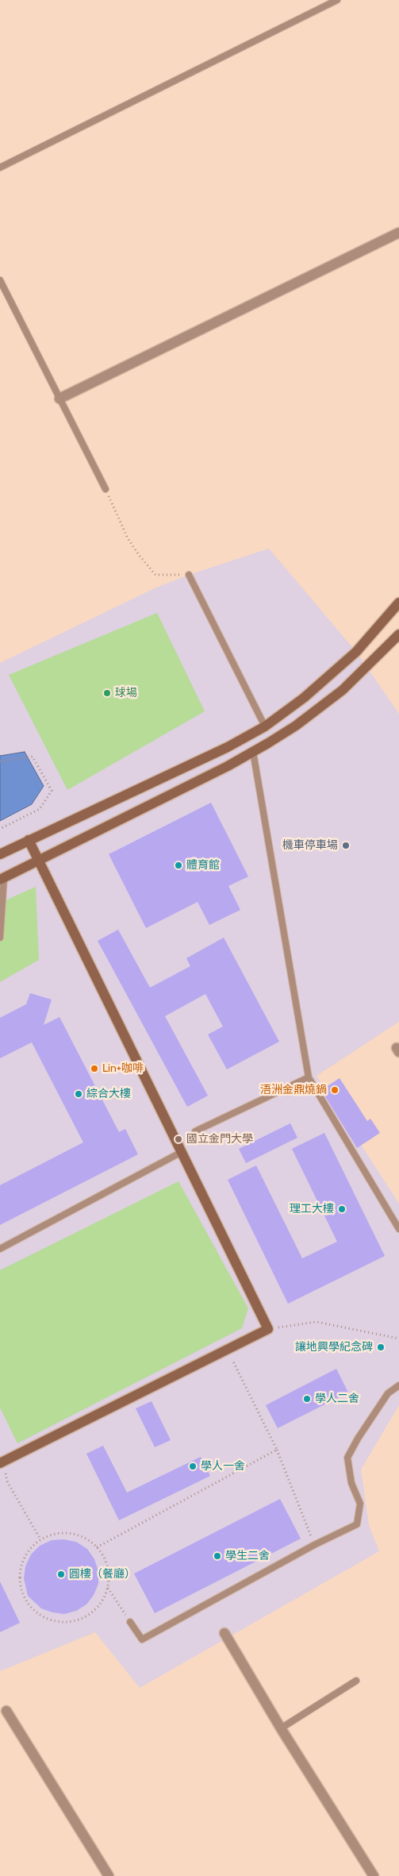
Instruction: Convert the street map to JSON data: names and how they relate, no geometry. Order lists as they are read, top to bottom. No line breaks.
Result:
{"places":["球場","機車停車場","體育館","Lin+咖啡","浯洲金鼎燒鍋","綜合大樓","國立金門大學","理工大樓","讓地興學紀念碑","學人二舍","學人一舍","學生二舍","圓樓（餐廳）"]}
